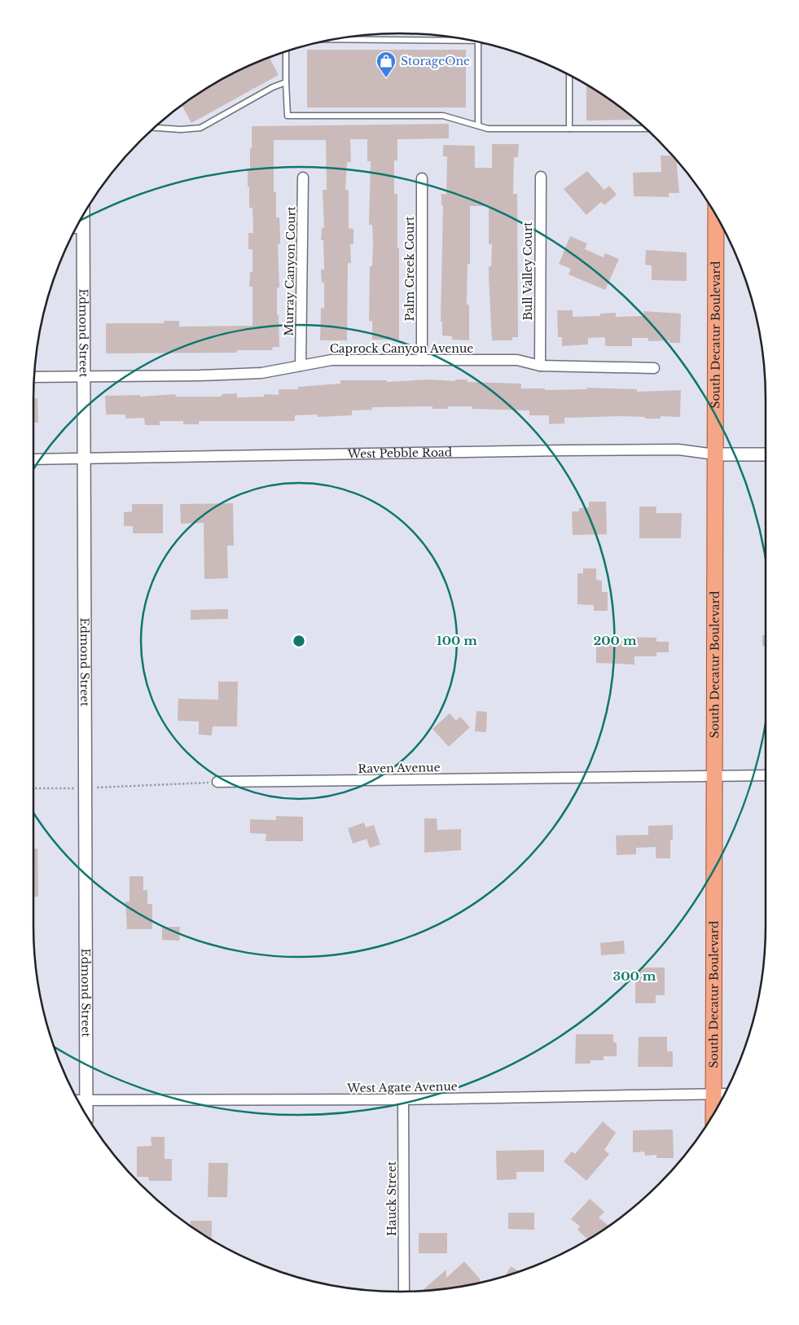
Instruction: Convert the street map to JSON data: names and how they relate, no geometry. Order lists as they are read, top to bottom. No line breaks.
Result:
{"streets":{"main road":["South Decatur Boulevard"],"street":["Palm Creek Court","Murray Canyon Court","Bull Valley Court","Edmond Street","Caprock Canyon Avenue","West Pebble Road","Raven Avenue","West Agate Avenue","Hauck Street"]},"crossings":[["Palm Creek Court","Caprock Canyon Avenue"],["Murray Canyon Court","Caprock Canyon Avenue"],["Bull Valley Court","Caprock Canyon Avenue"],["Edmond Street","Caprock Canyon Avenue"],["Edmond Street","West Pebble Road"],["Edmond Street","West Agate Avenue"],["South Decatur Boulevard","West Pebble Road"],["South Decatur Boulevard","Raven Avenue"],["South Decatur Boulevard","West Agate Avenue"],["West Agate Avenue","Hauck Street"]],"places":{"shop":["StorageOne"]},"rings":["100 m","200 m","300 m"]}
